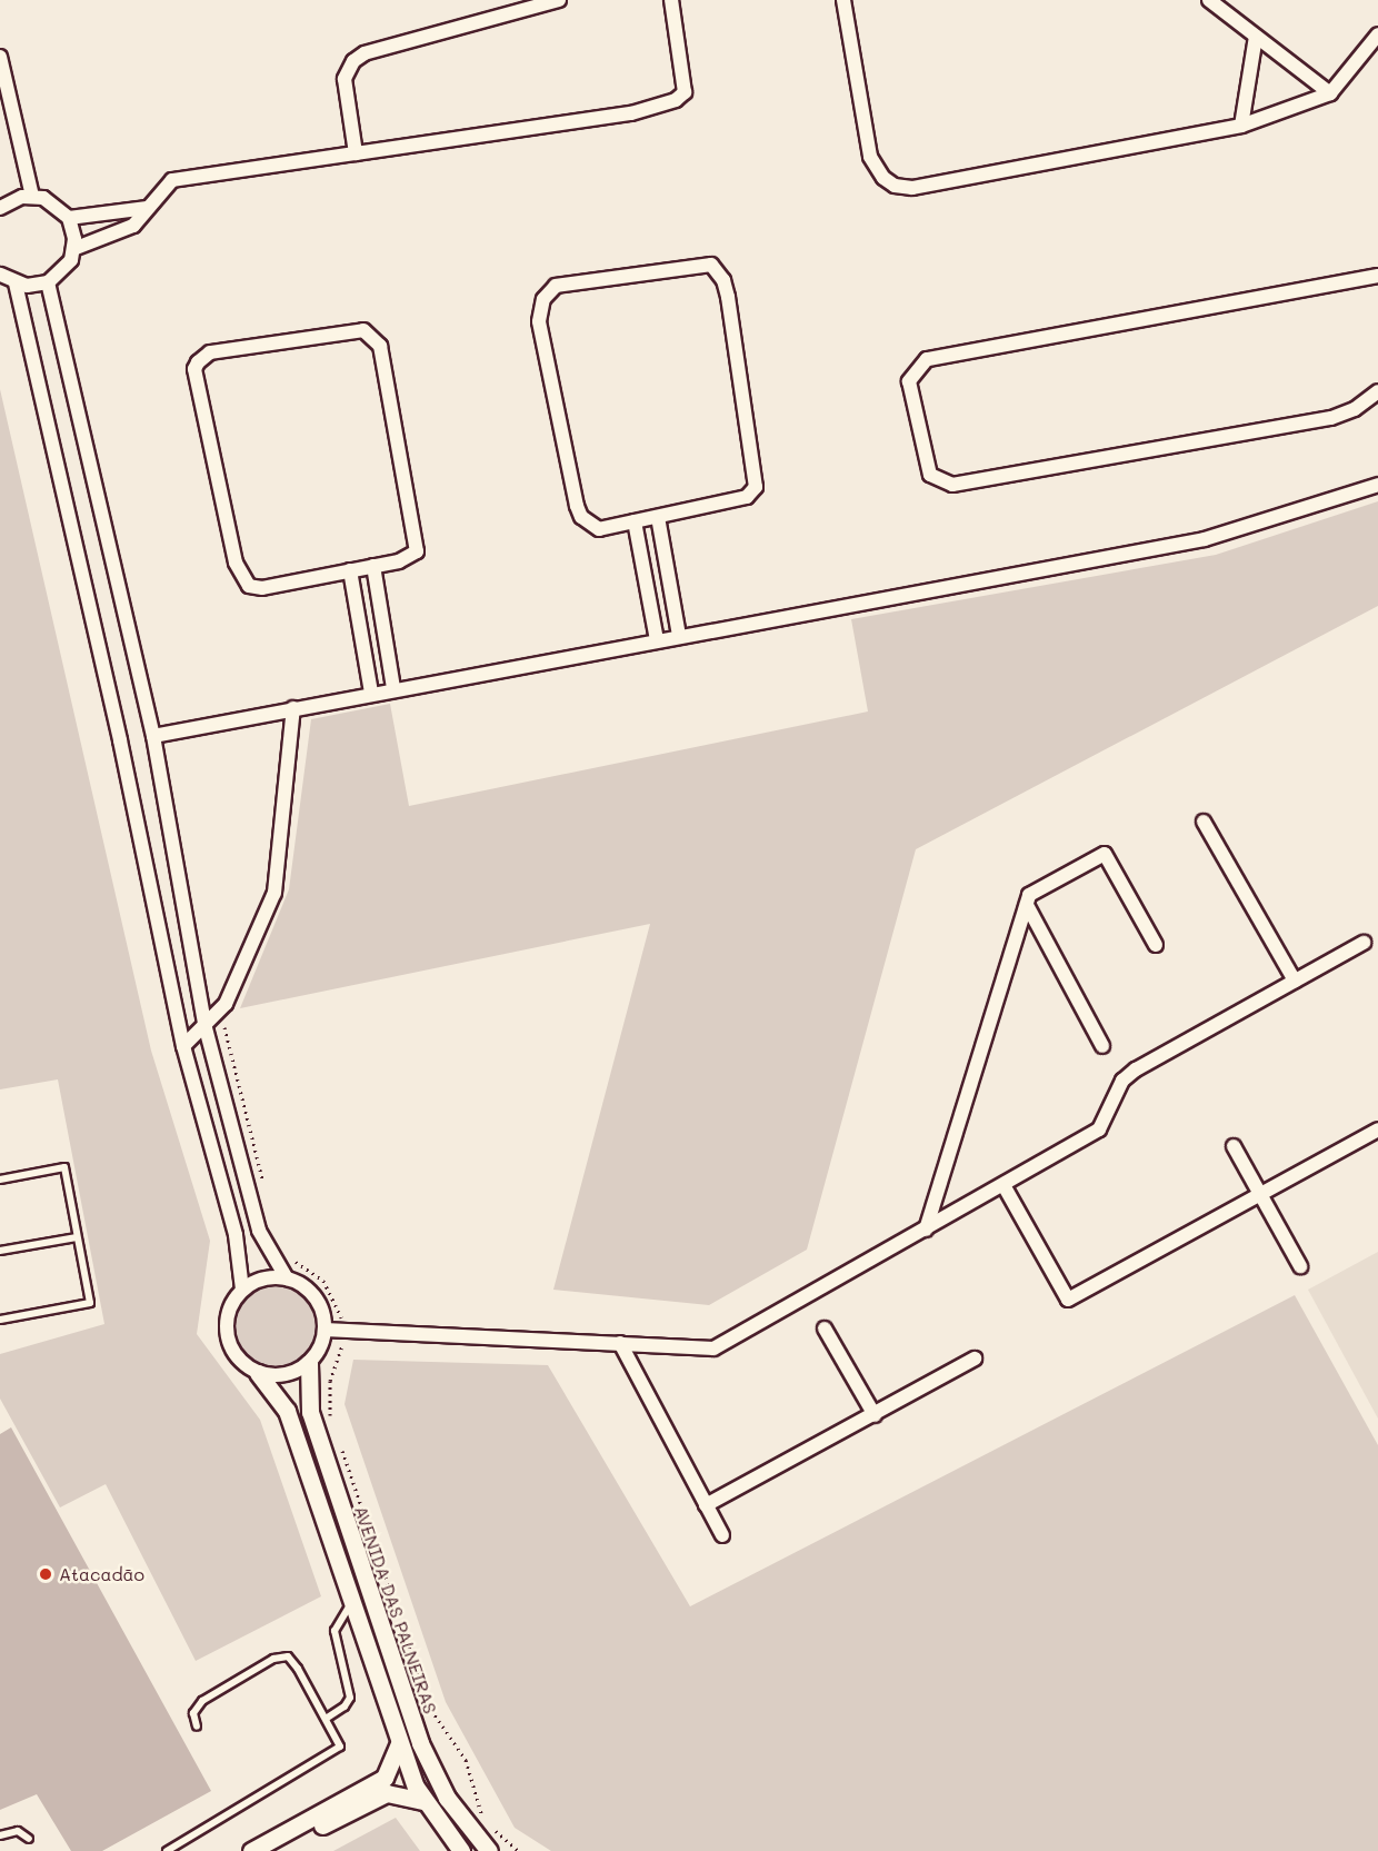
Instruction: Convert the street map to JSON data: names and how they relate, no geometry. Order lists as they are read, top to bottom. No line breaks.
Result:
{"streets":{"street":["AVENIDA DAS PALNEIRAS"]},"places":["Atacadão"]}
